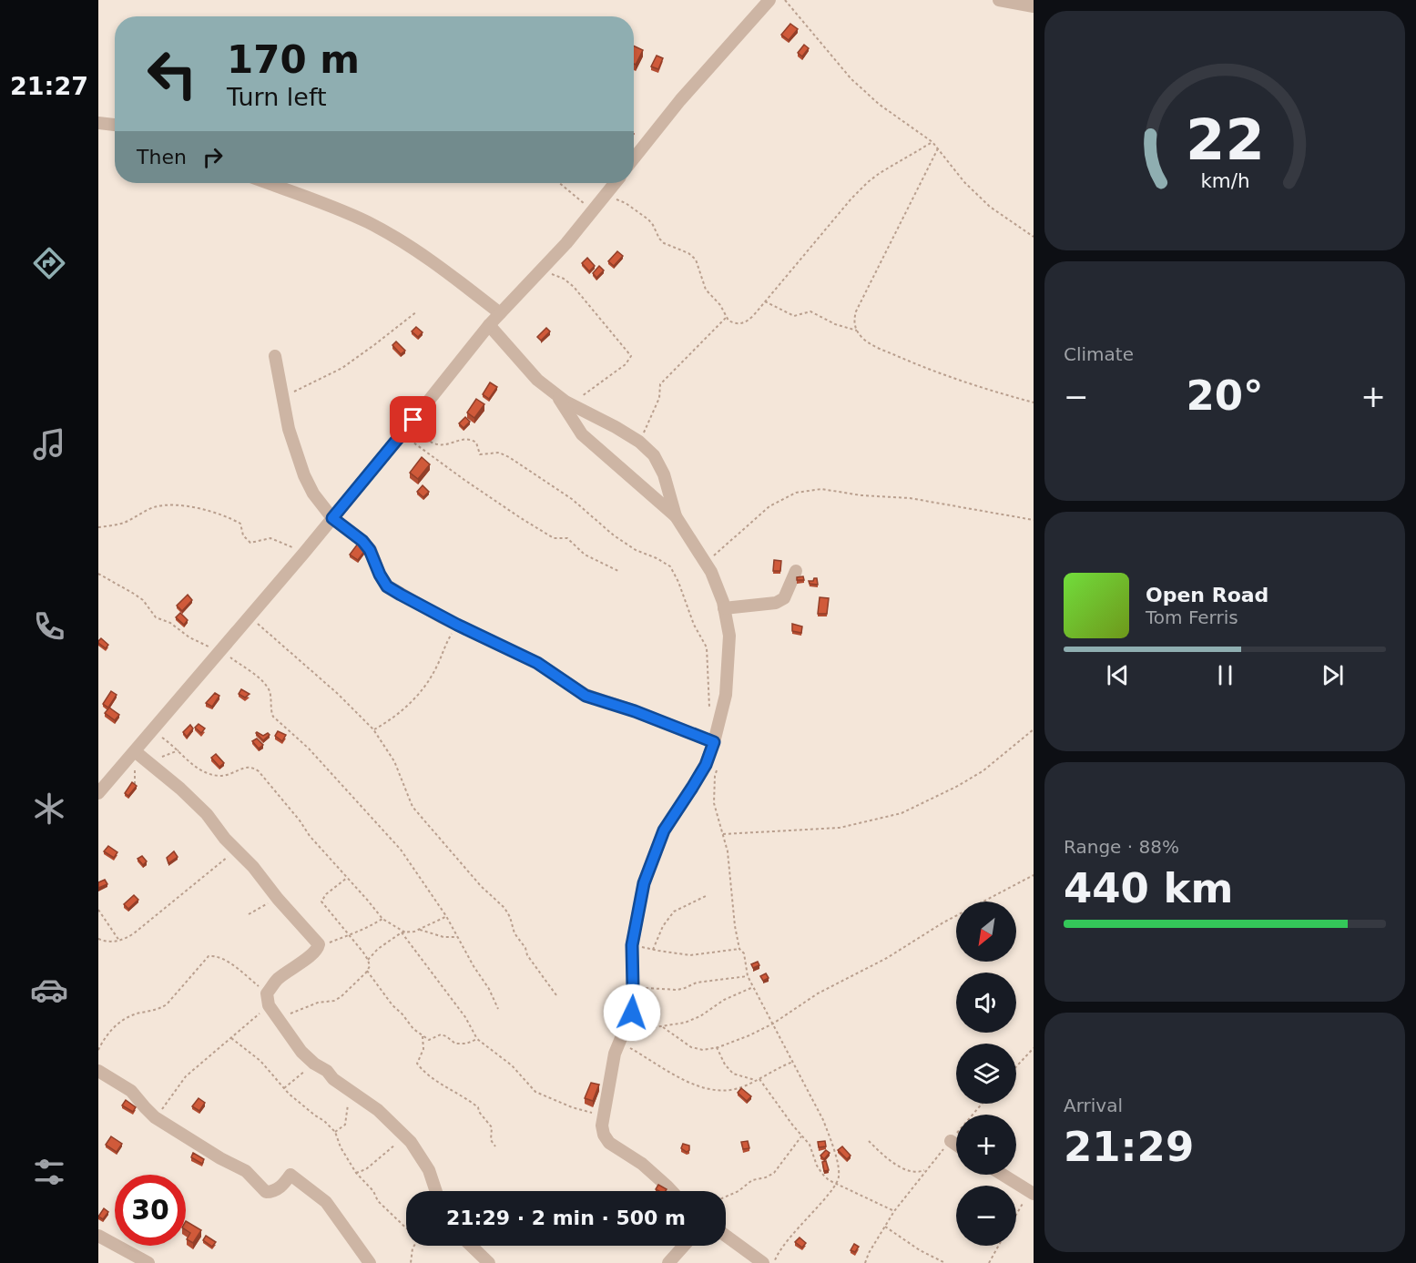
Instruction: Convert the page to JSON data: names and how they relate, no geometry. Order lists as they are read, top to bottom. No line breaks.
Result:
{"north":"bottom left","page":{"tabs":"21:27","turn":["170 m","Turn left"],"then":"Then","tile":["Climate",["Range · 88%","440 km"],["Arrival","21:29"]],"heat":["−","20°","+"],"song":["Open Road","Tom Ferris"],"map_buttons":["+","−"],"limit":"30","trip":"21:29 · 2 min · 500 m","gauge":["22","km/h"]}}
